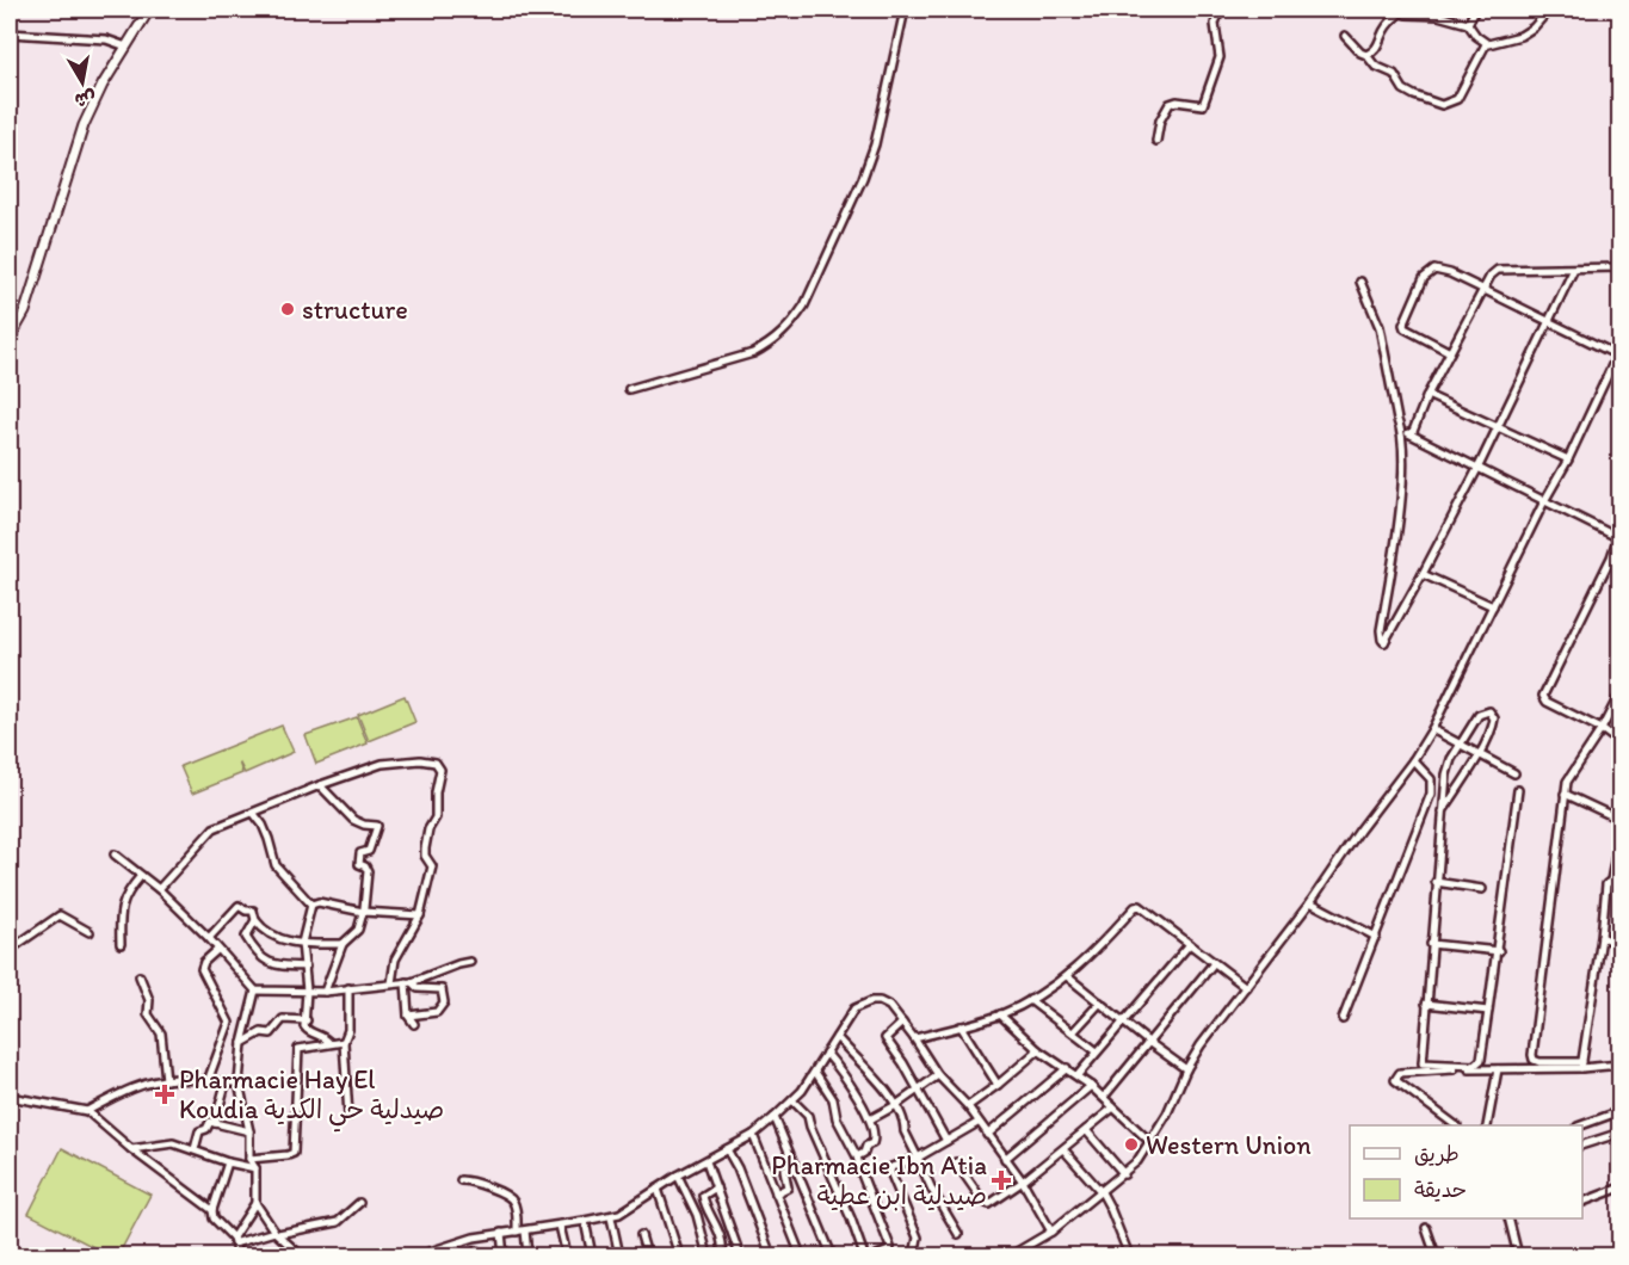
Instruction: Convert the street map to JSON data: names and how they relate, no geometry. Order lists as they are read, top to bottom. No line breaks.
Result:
{"places":{"other":["structure","Western Union"],"health":["Pharmacie Hay El Koudia صيدلية حي الكدية","Pharmacie Ibn Atia صيدلية ابن عطية"]},"legend":["طريق","حديقة"],"north":"bottom"}
